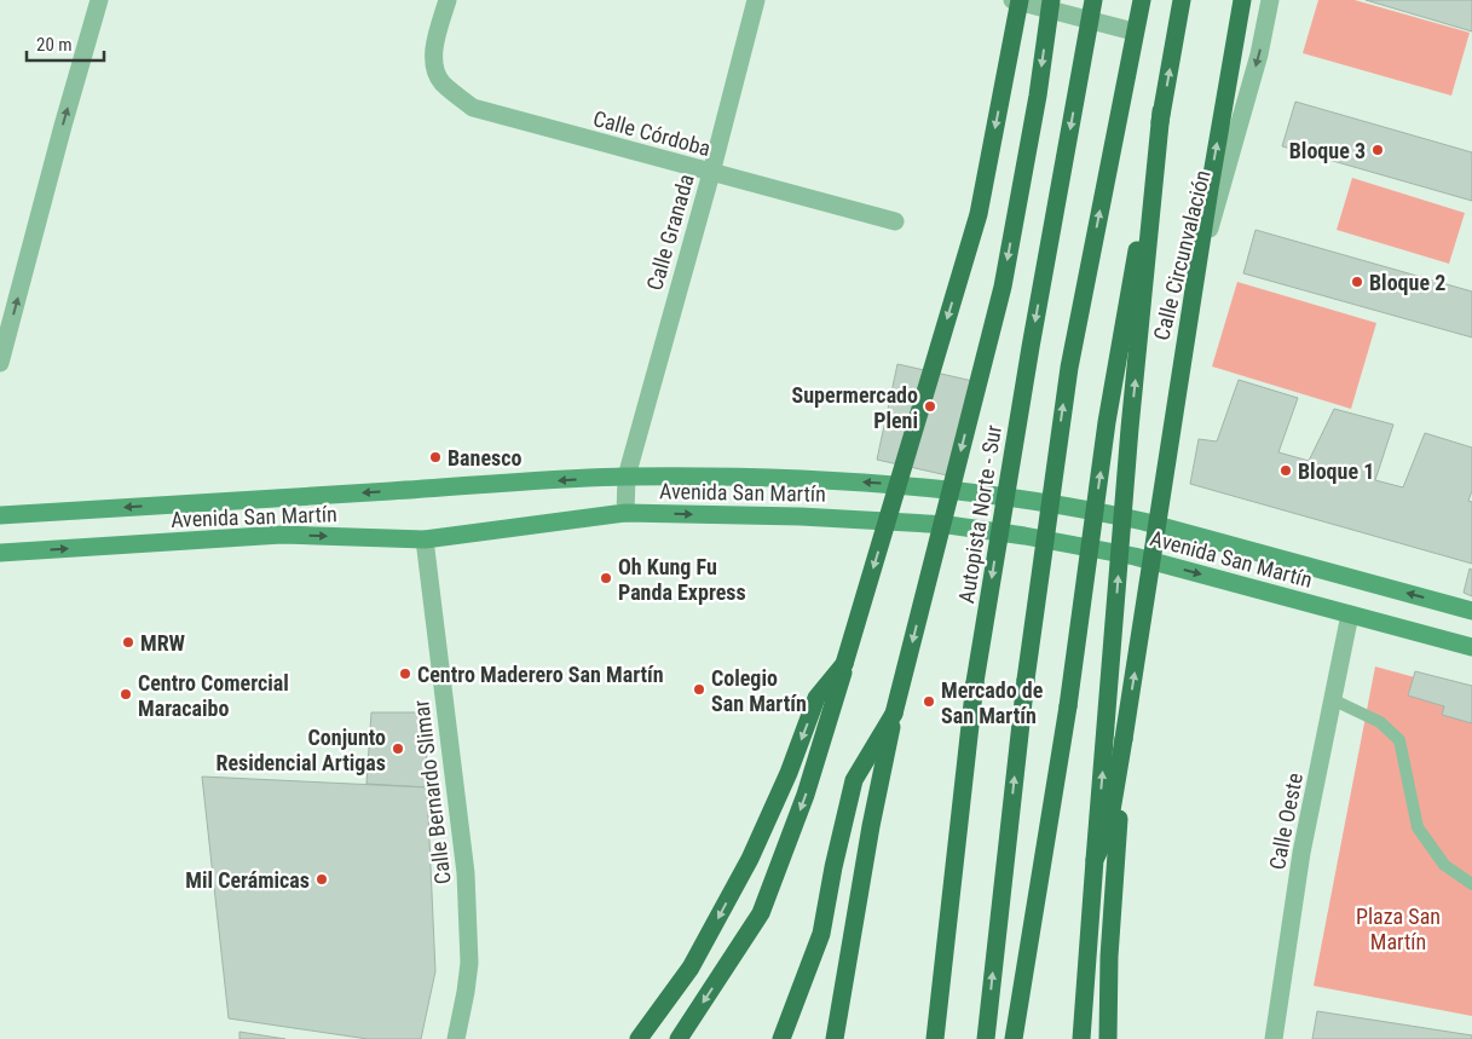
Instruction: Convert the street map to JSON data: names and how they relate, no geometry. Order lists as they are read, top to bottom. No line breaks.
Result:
{"streets":{"highway":["Autopista Norte - Sur"],"main road":["Avenida San Martín"],"street":["Calle Córdoba","Calle Granada","Calle Circunvalación","Calle Bernardo Slimar","Calle Oeste"]},"crossings":[["Calle Córdoba","Calle Granada"],["Calle Granada","Avenida San Martín"],["Calle Circunvalación","Avenida San Martín"],["Avenida San Martín","Calle Bernardo Slimar"],["Avenida San Martín","Calle Oeste"]],"one_way":["Calle Circunvalación"],"parks":["Plaza San Martín"],"places":["Bloque 3","Bloque 2","Supermercado Pleni","Banesco","Bloque 1","Oh Kung Fu Panda Express","MRW","Centro Maderero San Martín","Colegio San Martín","Centro Comercial Maracaibo","Mercado de San Martín","Conjunto Residencial Artigas","Mil Cerámicas"],"scale_bar":"20 m"}
